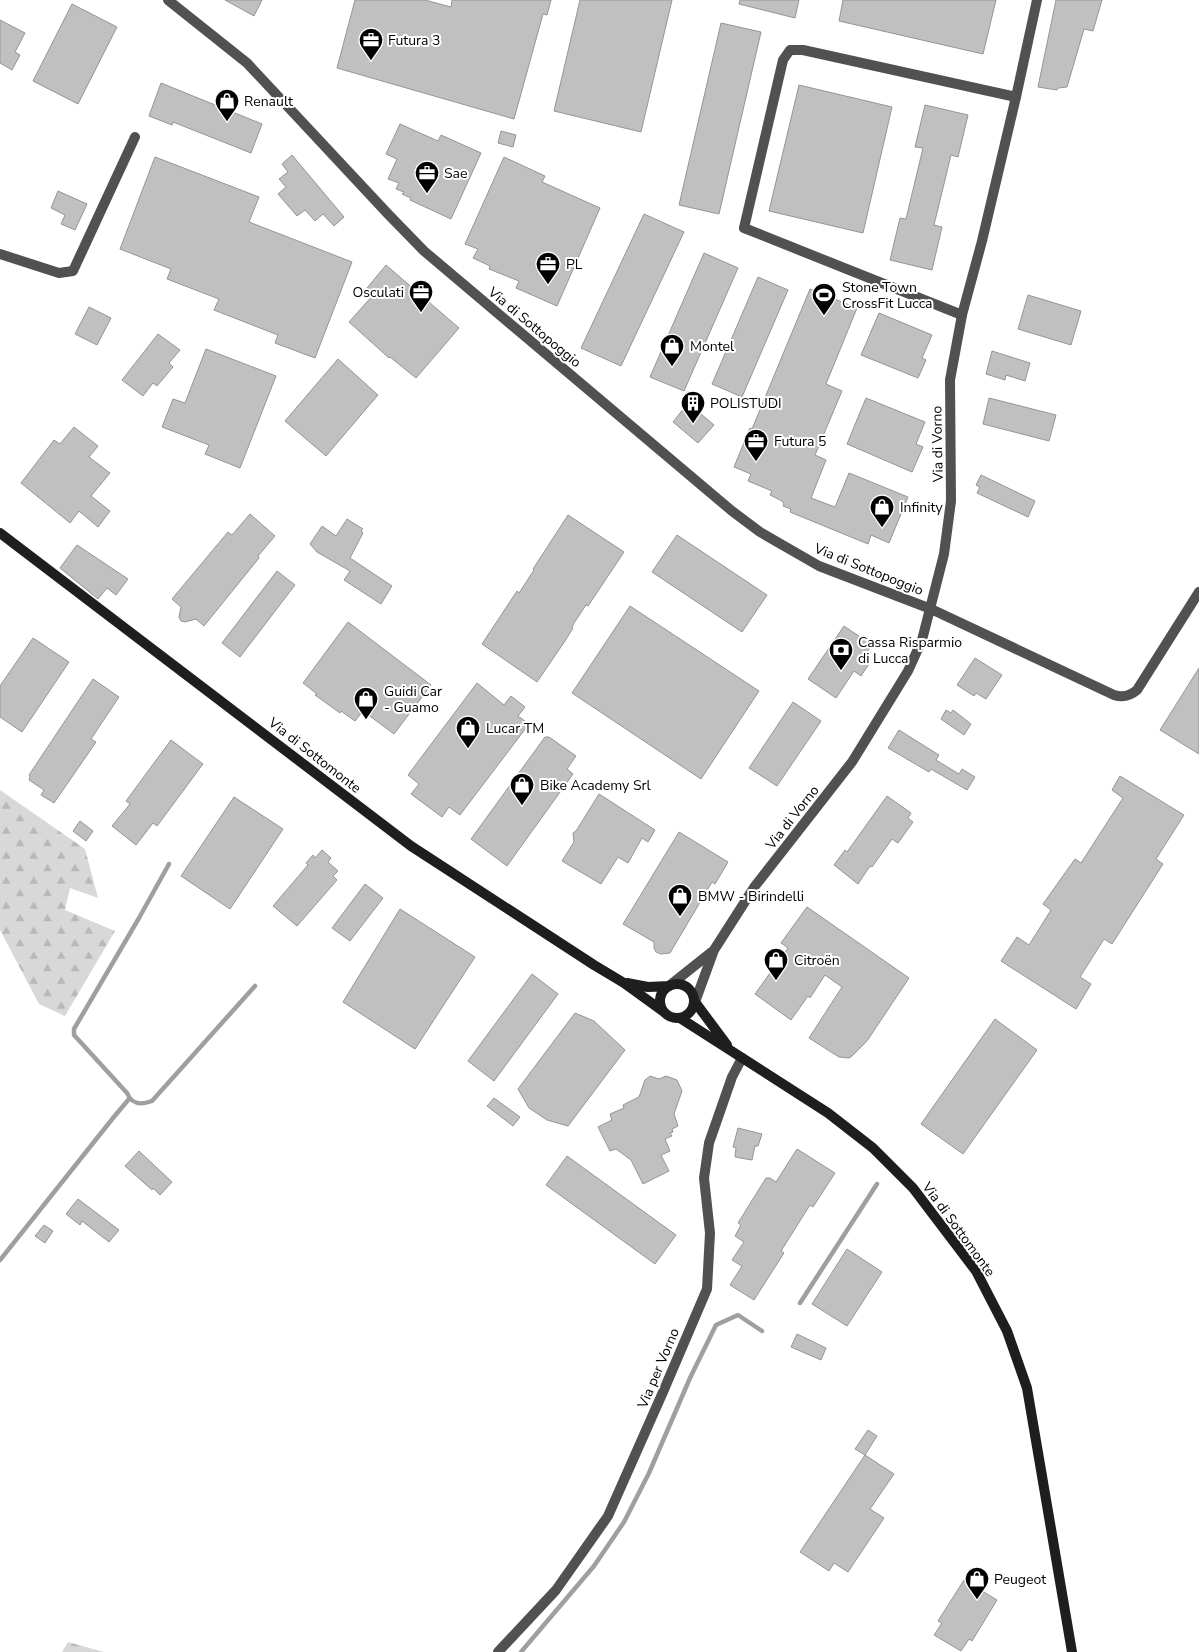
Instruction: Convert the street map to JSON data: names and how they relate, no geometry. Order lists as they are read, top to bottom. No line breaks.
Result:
{"streets":{"main road":["Via di Sottomonte"],"street":["Via di Sottopoggio","Via di Vorno","Via per Vorno"]},"crossings":[["Via di Sottopoggio","Via di Vorno"],["Via di Vorno","Via di Sottomonte"],["Via di Sottomonte","Via per Vorno"]],"places":{"office":["Futura 3","Sae","PL","Osculati","Futura 5"],"shop":["Renault","Montel","Infinity","Guidi Car - Guamo","Lucar TM","Bike Academy Srl","BMW - Birindelli","Citroën","Peugeot"],"sports":["Stone Town CrossFit Lucca"],"building":["POLISTUDI"],"bank":["Cassa Risparmio di Lucca"]}}
